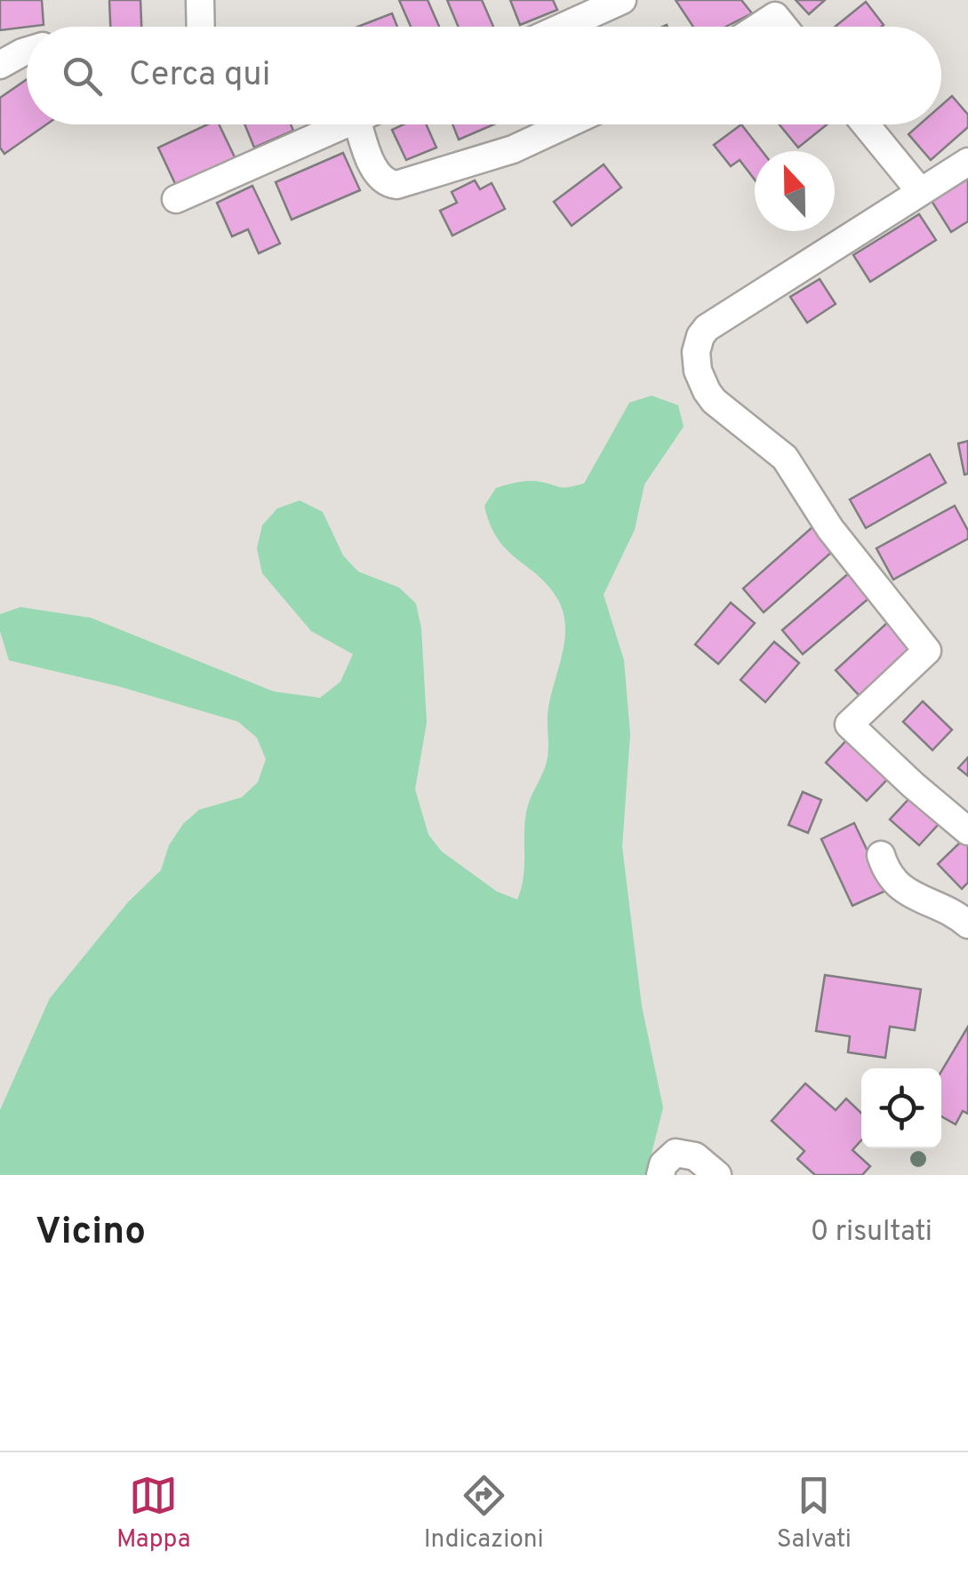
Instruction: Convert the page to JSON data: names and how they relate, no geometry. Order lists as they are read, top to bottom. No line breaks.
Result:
{"north":"top","page":{"search":"Cerca qui","heading":["Vicino","0 risultati"],"nav":["Mappa","Indicazioni","Salvati"]}}
